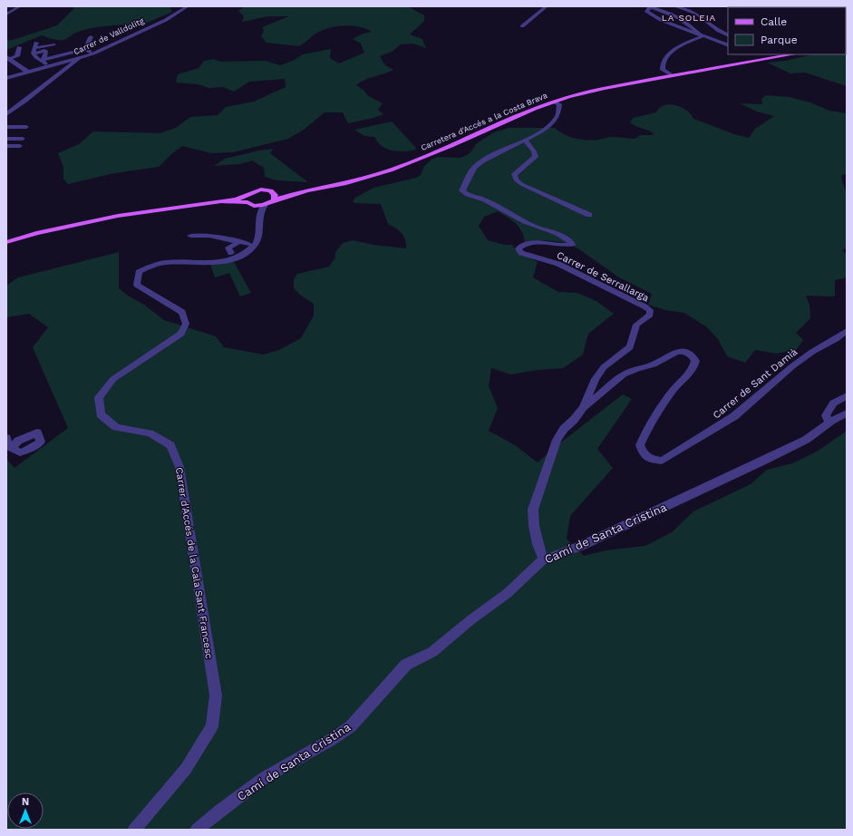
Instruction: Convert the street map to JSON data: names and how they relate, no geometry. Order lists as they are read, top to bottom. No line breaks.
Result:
{"streets":{"main road":["Carretera d'Accés a la Costa Brava"],"street":["Carrer de Valldolitg","Carrer de Serrallarga","Carrer de Sant Damià","Camí de Santa Cristina","Carrer d'Accés de la Cala Sant Francesc"]},"crossings":[["Carretera d'Accés a la Costa Brava","Carrer de Serrallarga"],["Carrer de Serrallarga","Carrer de Sant Damià"],["Carrer de Serrallarga","Camí de Santa Cristina"]],"districts":["LA SOLEIA"],"legend":["Calle","Parque"],"north":"top"}
